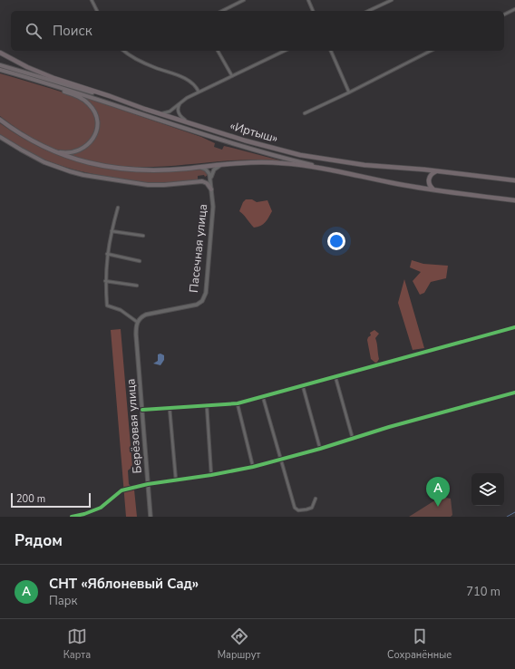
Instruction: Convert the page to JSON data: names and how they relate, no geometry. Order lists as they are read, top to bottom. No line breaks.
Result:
{"streets":{"highway":["«Иртыш»"],"main road":["Пасечная улица","Берёзовая улица"]},"crossings":[["Пасечная улица","Берёзовая улица"]],"scale_bar":"200 m","page":{"search":"Поиск","pins":"A","scale":"200 m","heading":"Рядом","list":[{"mark":"A","name":"СНТ «Яблоневый Сад»","note":"Парк","value":"710 m"}],"nav":["Карта","Маршрут","Сохранённые"]}}
